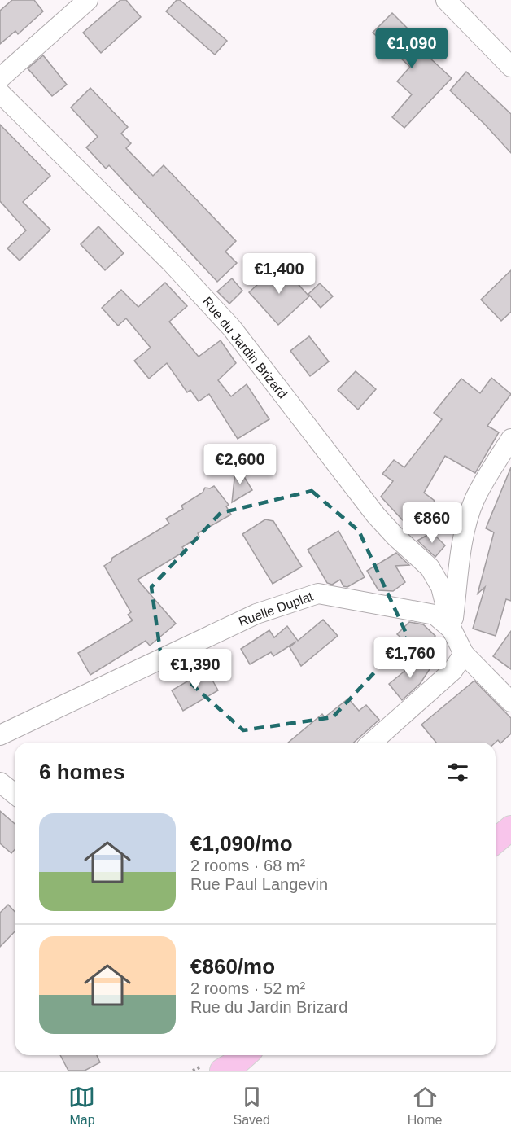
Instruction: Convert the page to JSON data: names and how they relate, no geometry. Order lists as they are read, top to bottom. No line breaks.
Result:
{"streets":{"street":["Rue du Jardin Brizard","Ruelle Duplat"]},"crossings":[["Rue du Jardin Brizard","Ruelle Duplat"]],"page":{"price":["€1,090","€1,400","€2,600","€860","€1,760","€1,390"],"heading":"6 homes","list":[{"name":"€1,090/mo","note":"2 rooms · 68 m² · Rue Paul Langevin"},{"name":"€860/mo","note":"2 rooms · 52 m² · Rue du Jardin Brizard"}],"tabs":["Map","Saved","Home"]}}
